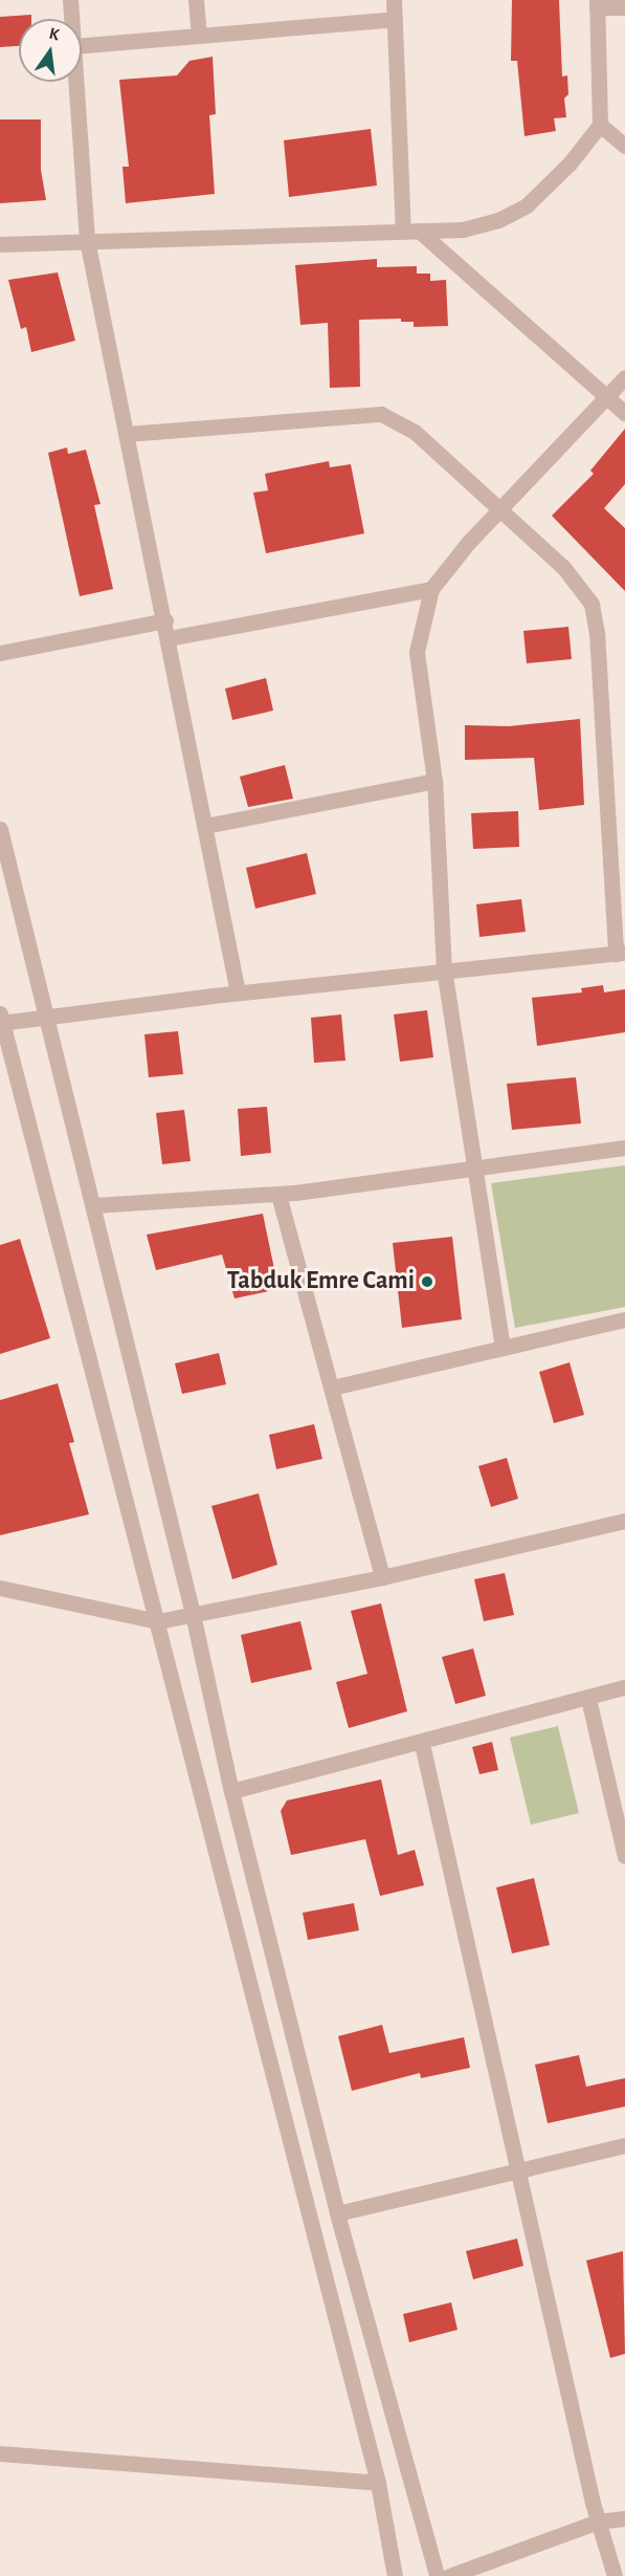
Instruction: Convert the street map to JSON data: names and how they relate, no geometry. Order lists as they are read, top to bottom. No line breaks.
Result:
{"places":["Tabduk Emre Cami"],"north":"top"}
